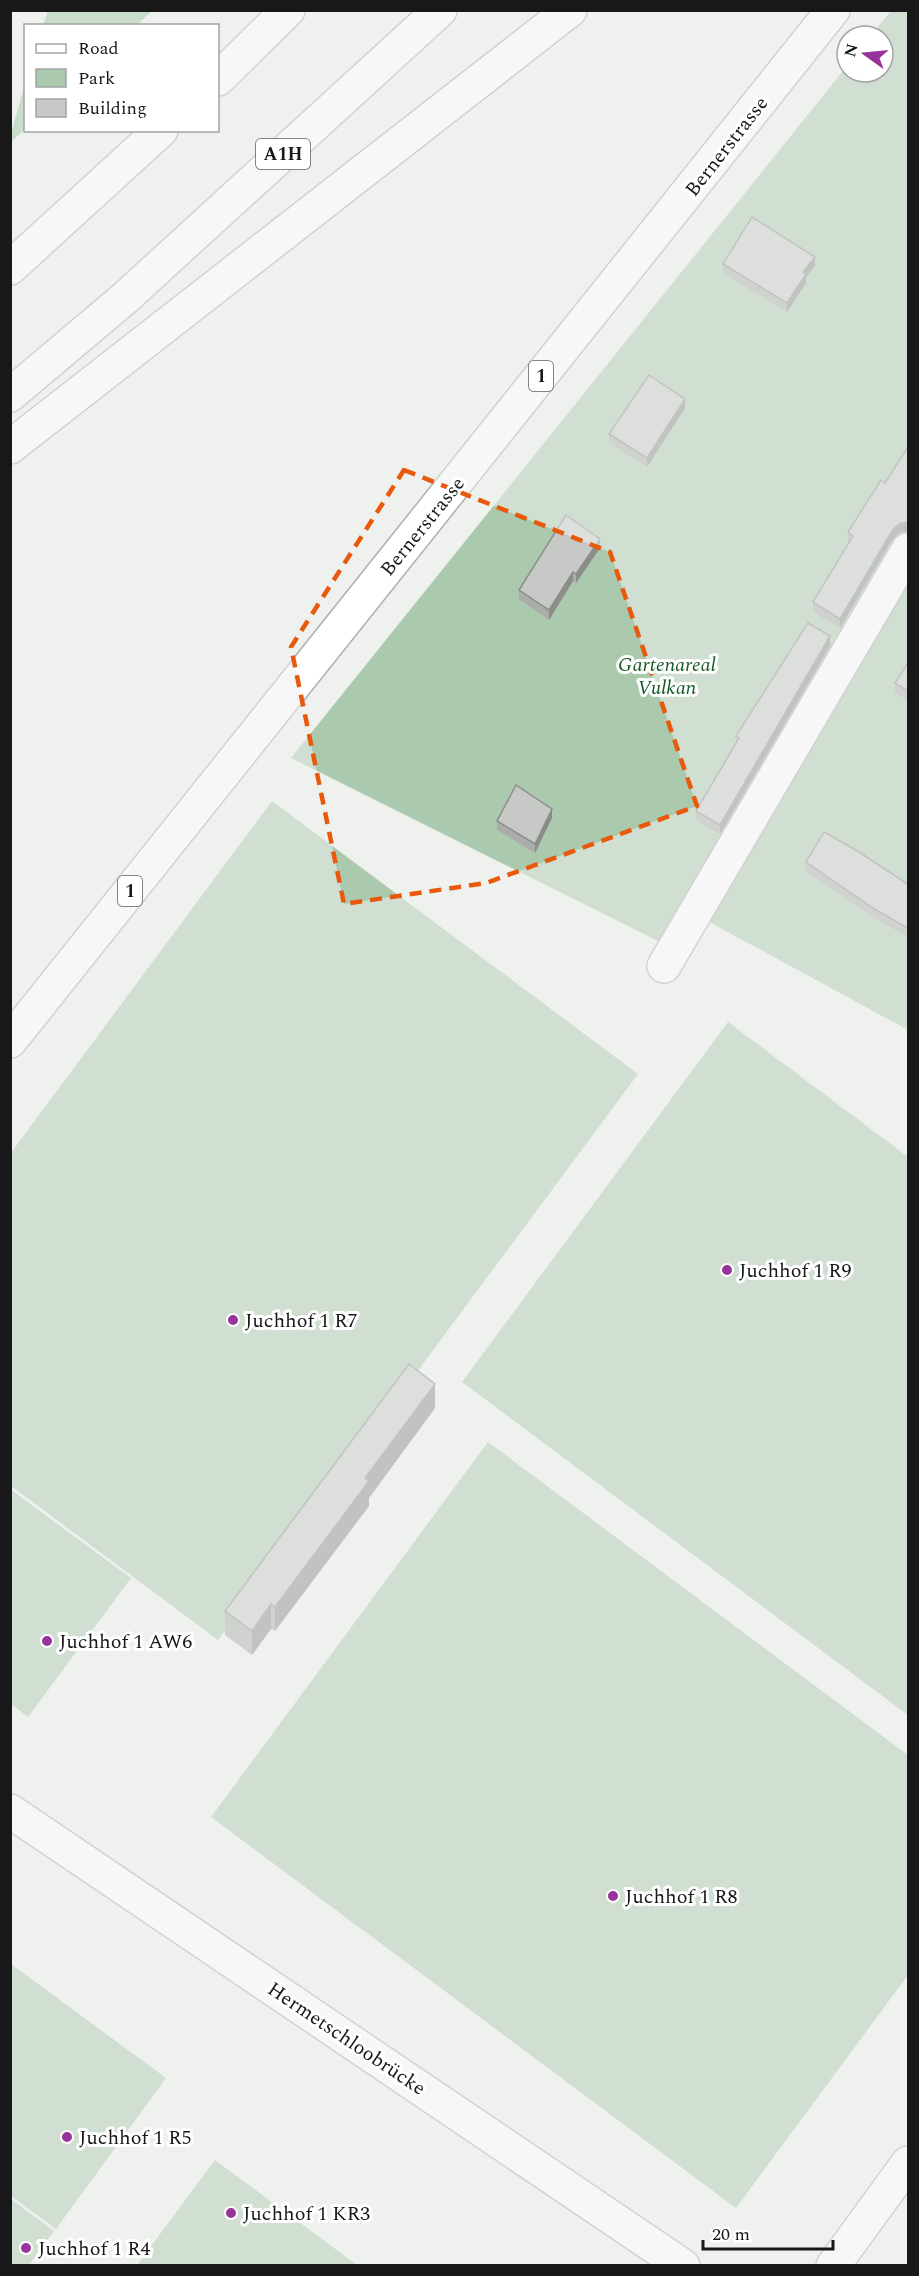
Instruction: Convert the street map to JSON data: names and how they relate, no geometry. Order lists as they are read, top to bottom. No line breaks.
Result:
{"streets":{"main road":["Bernerstrasse","A1H","1","Hermetschloobrücke"]},"parks":["Gartenareal Vulkan"],"places":["Juchhof 1 R9","Juchhof 1 R7","Juchhof 1 AW6","Juchhof 1 R8","Juchhof 1 R5","Juchhof 1 KR3","Juchhof 1 R4"],"legend":["Road","Park","Building"],"scale_bar":"20 m","north":"left"}
